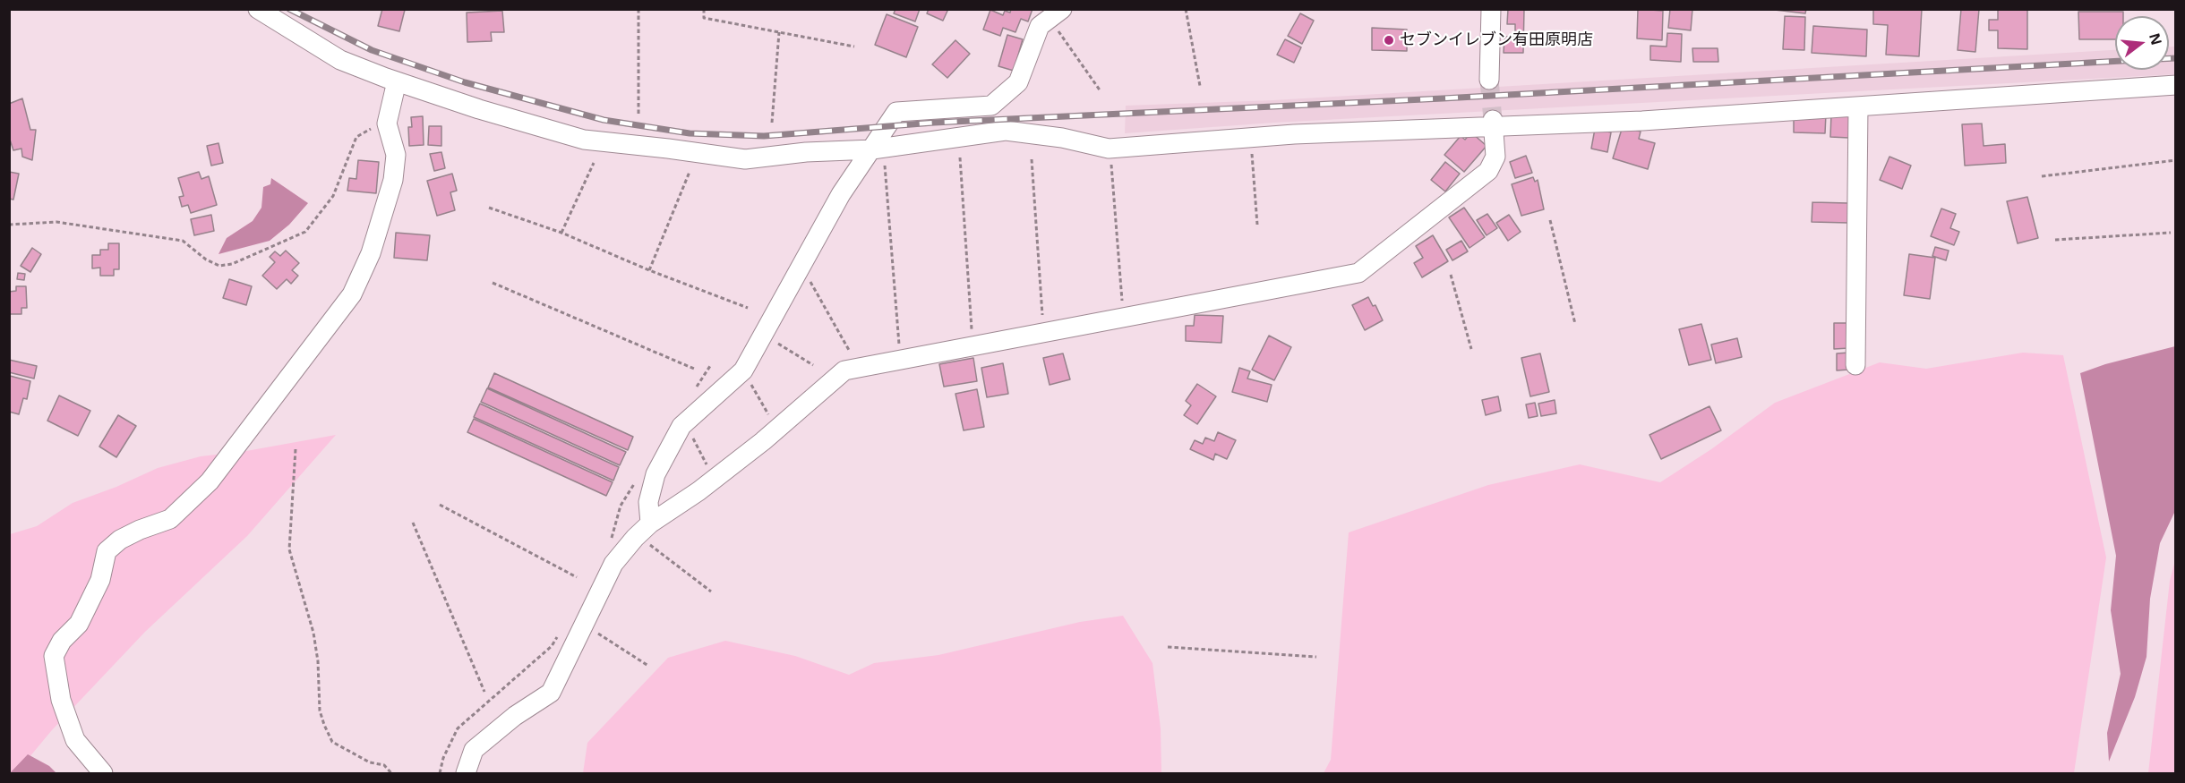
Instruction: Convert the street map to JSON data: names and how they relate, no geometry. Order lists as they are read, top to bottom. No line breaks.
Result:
{"places":["セブンイレブン有田原明店"],"north":"right"}
